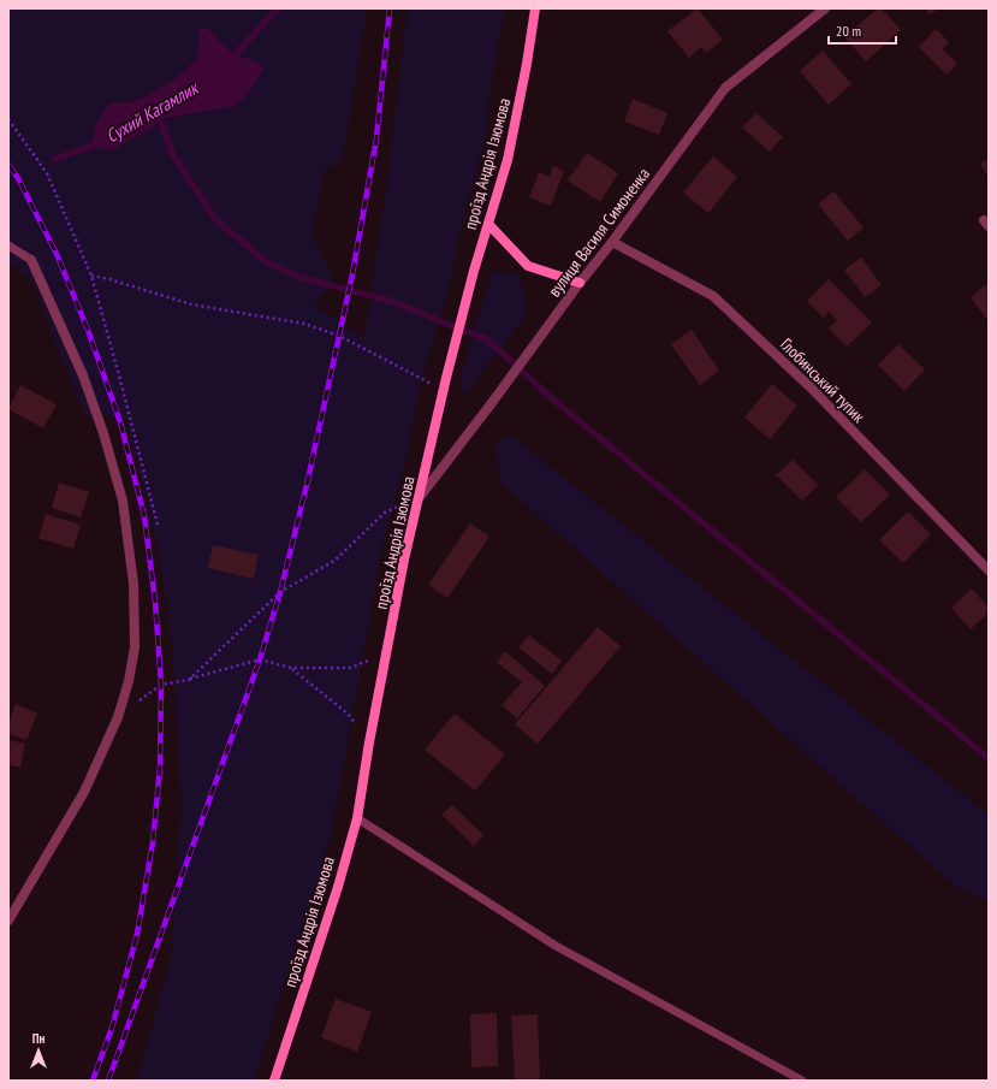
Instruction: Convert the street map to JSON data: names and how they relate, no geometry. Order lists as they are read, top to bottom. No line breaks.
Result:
{"streets":{"street":["проїзд Андрія Ізюмова","вулиця Василя Симоненка","Глобинський тупик"]},"crossings":[["проїзд Андрія Ізюмова","вулиця Василя Симоненка"],["вулиця Василя Симоненка","Глобинський тупик"]],"water":["Сухий Кагамлик"],"scale_bar":"20 m","north":"top"}
